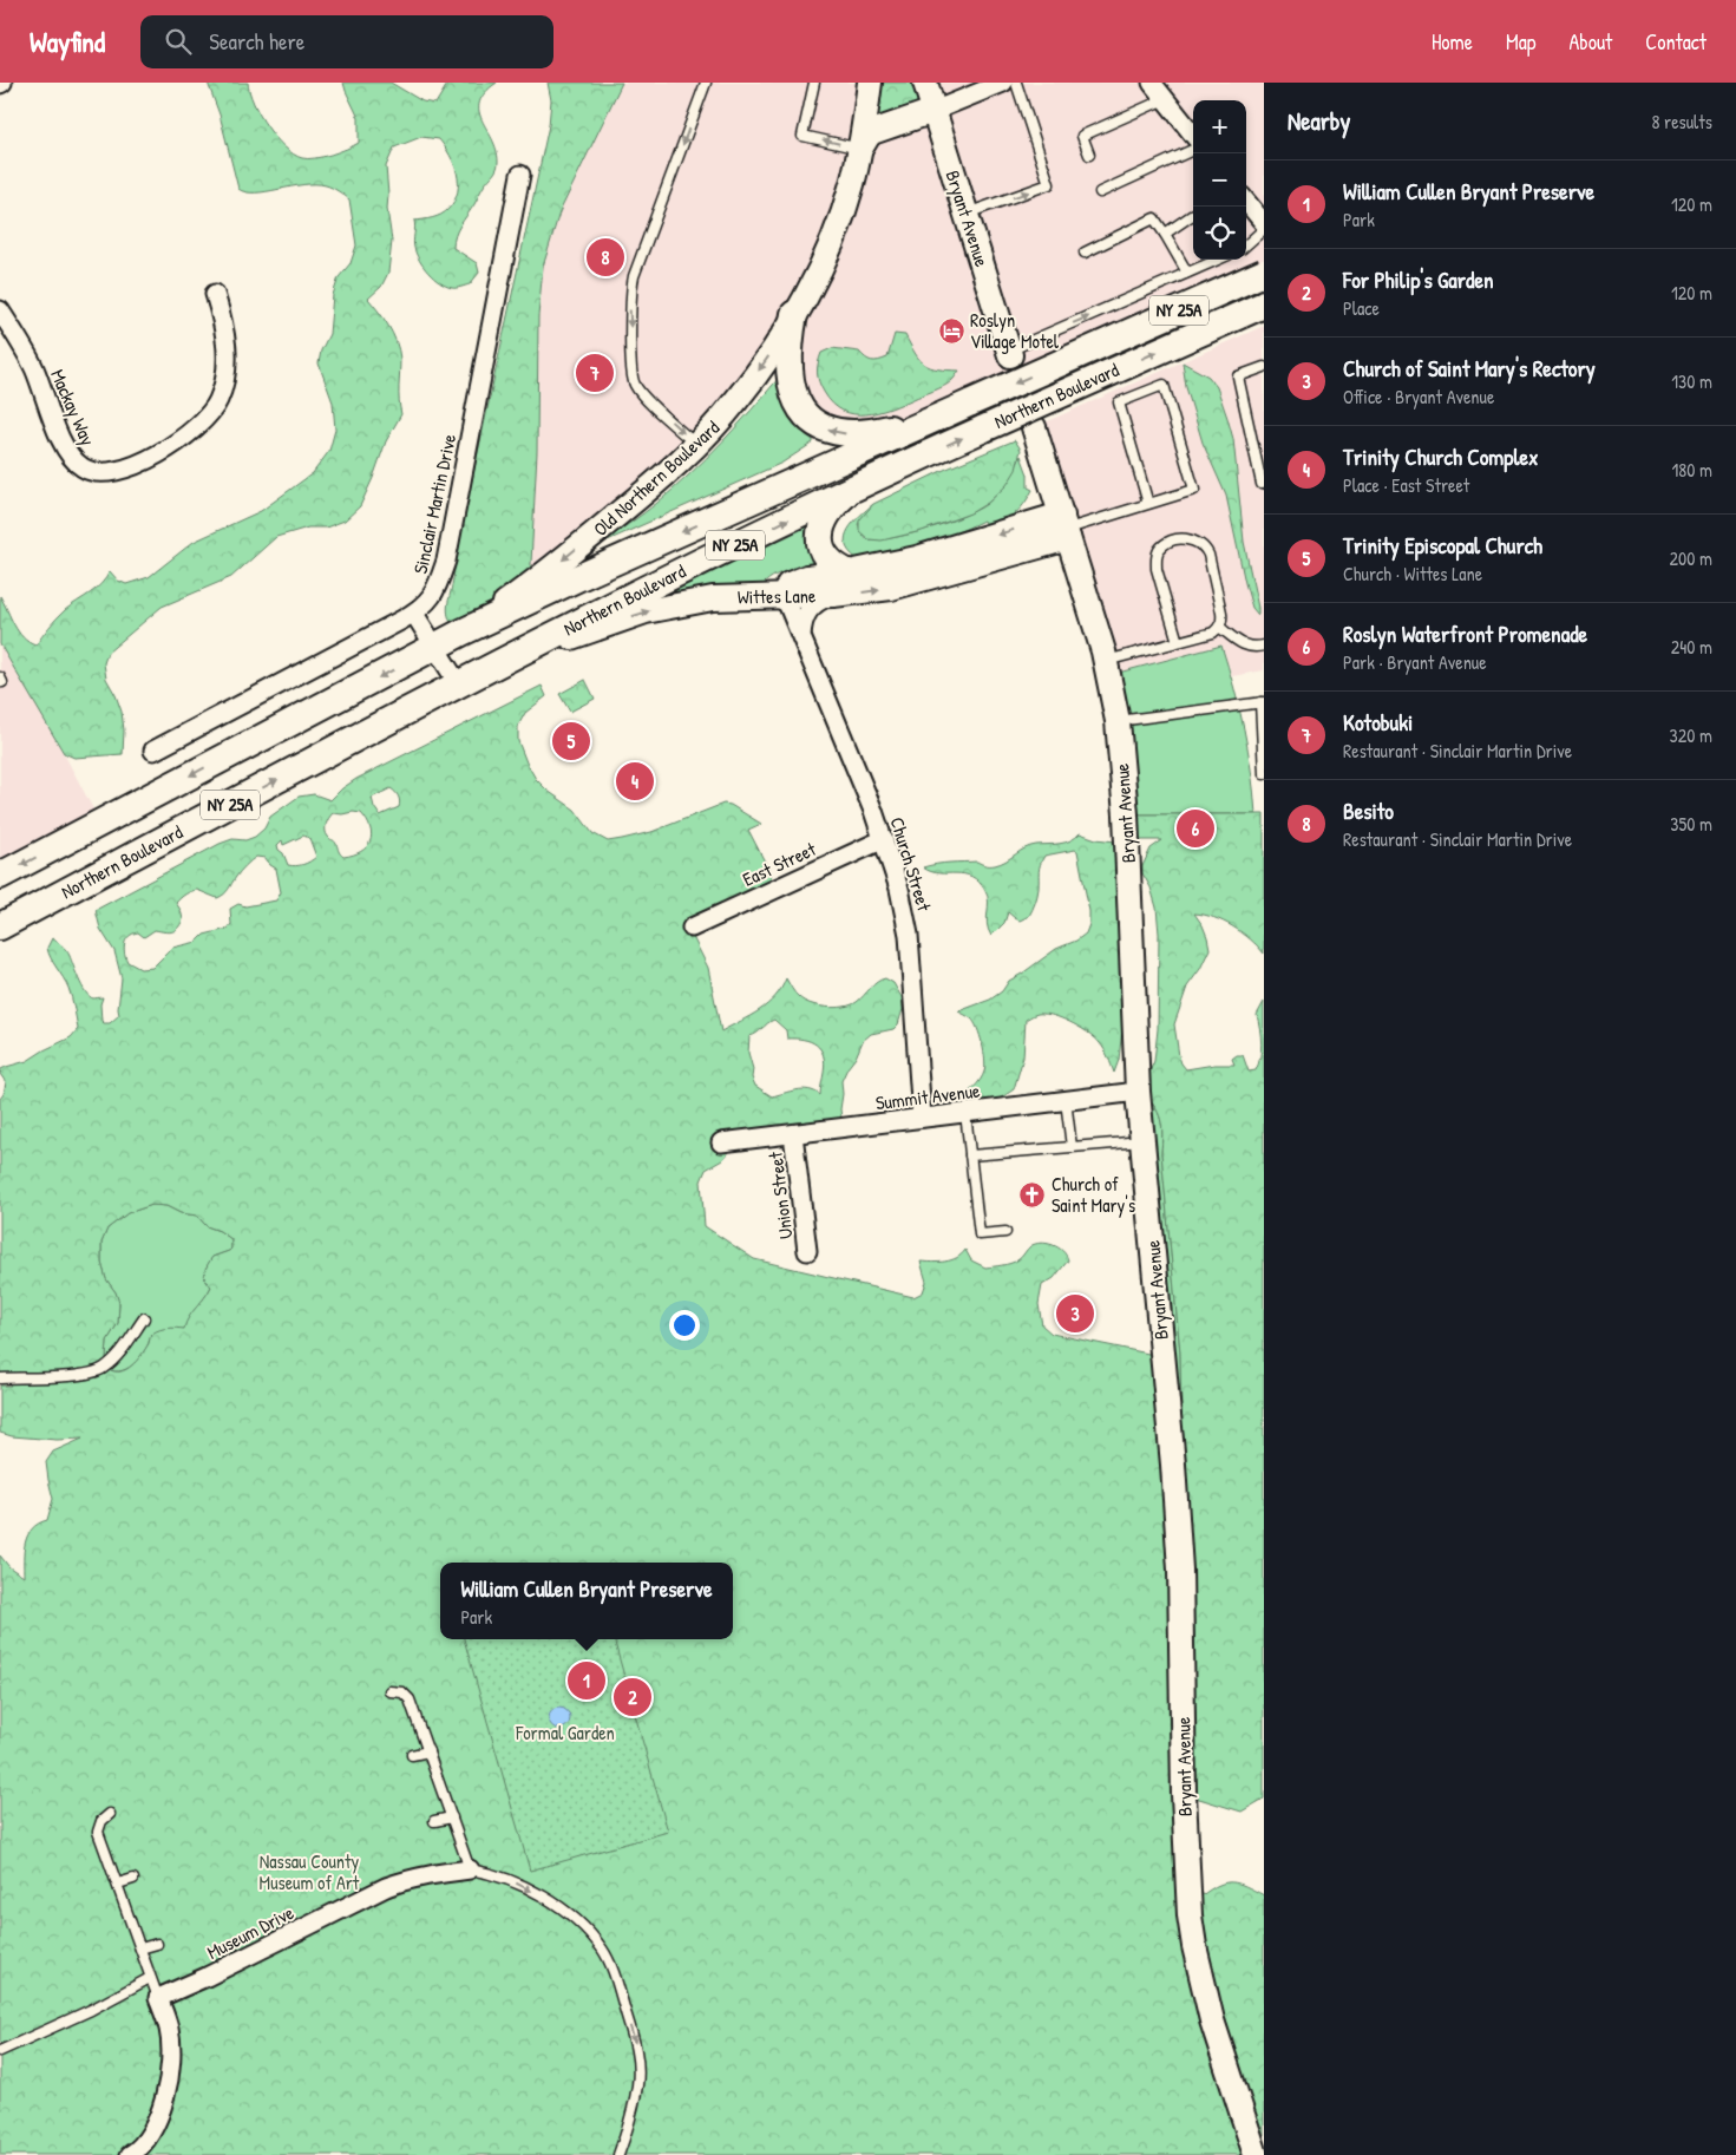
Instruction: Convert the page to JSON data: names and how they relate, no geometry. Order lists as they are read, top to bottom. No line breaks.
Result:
{"streets":{"main road":["Bryant Avenue","NY 25A","Northern Boulevard","Old Northern Boulevard","Wittes Lane"],"street":["Mackay Way","Sinclair Martin Drive","East Street","Church Street","Summit Avenue","Union Street","Museum Drive"]},"crossings":[["Bryant Avenue","Wittes Lane"],["Bryant Avenue","Summit Avenue"],["Northern Boulevard","Old Northern Boulevard"],["Northern Boulevard","Wittes Lane"],["Wittes Lane","Church Street"],["East Street","Church Street"],["Church Street","Summit Avenue"],["Summit Avenue","Union Street"]],"one_way":["Old Northern Boulevard","Museum Drive"],"parks":["Formal Garden","Nassau County Museum of Art"],"places":{"hotel":["Roslyn Village Motel"],"church":["Church of Saint Mary's"]},"page":{"header":"Wayfind","search":"Search here","nav":["Home","Map","About","Contact"],"heading":["Nearby","8 results"],"map_buttons":["+","−"],"list":[{"mark":"1","name":"William Cullen Bryant Preserve","note":"Park","value":"120 m"},{"mark":"2","name":"For Philip's Garden","note":"Place","value":"120 m"},{"mark":"3","name":"Church of Saint Mary's Rectory","note":"Office · Bryant Avenue","value":"130 m"},{"mark":"4","name":"Trinity Church Complex","note":"Place · East Street","value":"180 m"},{"mark":"5","name":"Trinity Episcopal Church","note":"Church · Wittes Lane","value":"200 m"},{"mark":"6","name":"Roslyn Waterfront Promenade","note":"Park · Bryant Avenue","value":"240 m"},{"mark":"7","name":"Kotobuki","note":"Restaurant · Sinclair Martin Drive","value":"320 m"},{"mark":"8","name":"Besito","note":"Restaurant · Sinclair Martin Drive","value":"350 m"}],"pins":["8","7","5","4","6","3","1","2"],"popup":["William Cullen Bryant Preserve","Park"]}}
